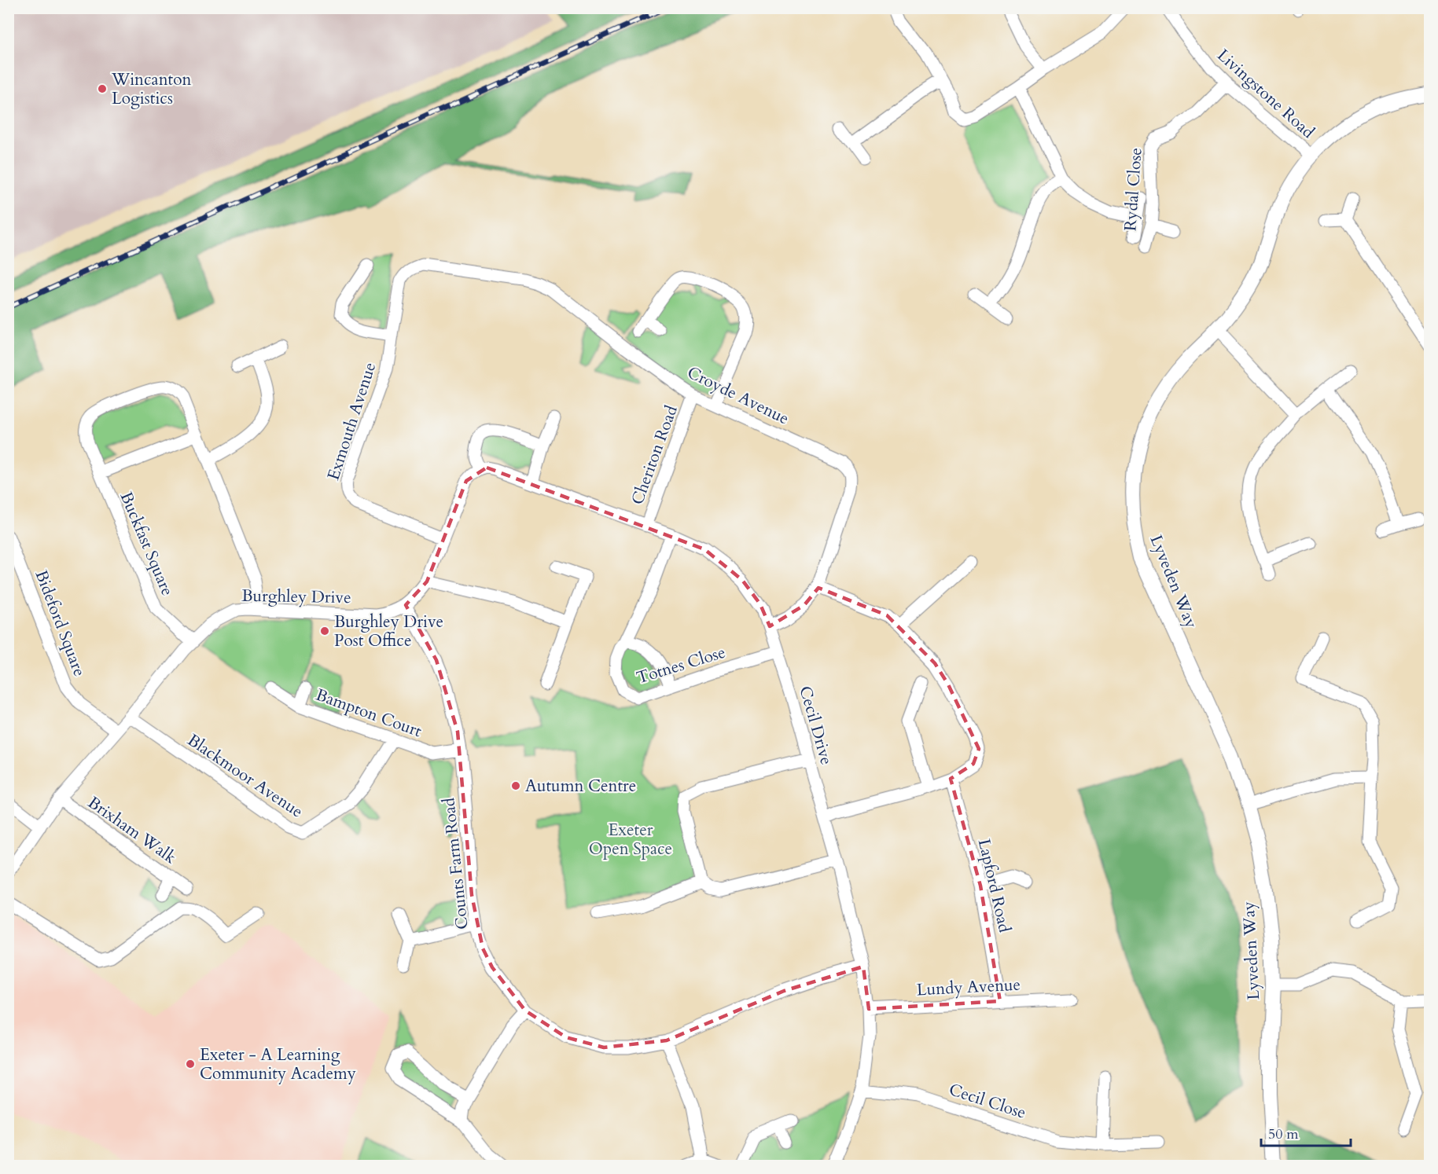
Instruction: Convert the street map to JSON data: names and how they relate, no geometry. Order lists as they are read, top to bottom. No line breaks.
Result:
{"streets":{"street":["Livingstone Road","Rydal Close","Croyde Avenue","Exmouth Avenue","Cheriton Road","Buckfast Square","Lyveden Way","Burghley Drive","Bideford Square","Totnes Close","Bampton Court","Cecil Drive","Blackmoor Avenue","Brixham Walk","Counts Farm Road","Lapford Road","Lundy Avenue","Cecil Close"]},"crossings":[["Livingstone Road","Rydal Close"],["Livingstone Road","Lyveden Way"],["Croyde Avenue","Exmouth Avenue"],["Croyde Avenue","Cheriton Road"],["Croyde Avenue","Cecil Drive"],["Exmouth Avenue","Burghley Drive"],["Cheriton Road","Cecil Drive"],["Buckfast Square","Burghley Drive"],["Burghley Drive","Bideford Square"],["Burghley Drive","Cecil Drive"],["Burghley Drive","Blackmoor Avenue"],["Burghley Drive","Brixham Walk"],["Burghley Drive","Counts Farm Road"],["Totnes Close","Cecil Drive"],["Bampton Court","Blackmoor Avenue"],["Bampton Court","Counts Farm Road"],["Cecil Drive","Counts Farm Road"],["Cecil Drive","Lundy Avenue"],["Cecil Drive","Cecil Close"],["Lapford Road","Lundy Avenue"]],"parks":["Exeter Open Space"],"places":["Wincanton Logistics","Burghley Drive Post Office","Autumn Centre","Exeter - A Learning Community Academy"],"scale_bar":"50 m"}
